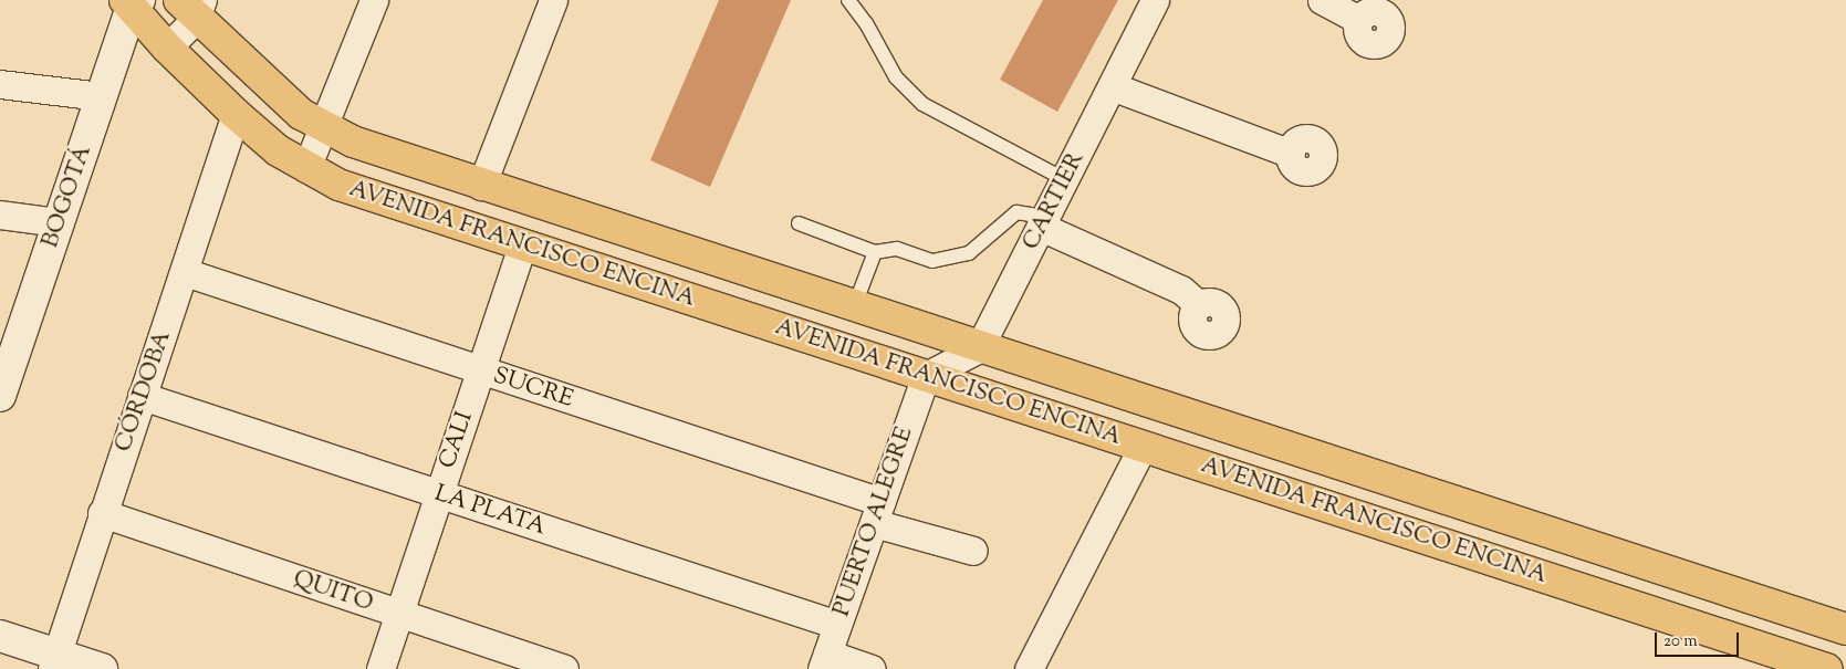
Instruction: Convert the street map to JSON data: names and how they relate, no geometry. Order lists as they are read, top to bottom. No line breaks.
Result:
{"streets":{"main road":["AVENIDA FRANCISCO ENCINA"],"street":["BOGOTÁ","CARTIER","SUCRE","CÓRDOBA","CALI","LA PLATA","PUERTO ALEGRE","QUITO"]},"crossings":[["BOGOTÁ","AVENIDA FRANCISCO ENCINA"],["CARTIER","AVENIDA FRANCISCO ENCINA"],["AVENIDA FRANCISCO ENCINA","CÓRDOBA"],["AVENIDA FRANCISCO ENCINA","CALI"],["AVENIDA FRANCISCO ENCINA","PUERTO ALEGRE"],["SUCRE","CÓRDOBA"],["SUCRE","CALI"],["SUCRE","PUERTO ALEGRE"],["CÓRDOBA","LA PLATA"],["CÓRDOBA","QUITO"],["CALI","LA PLATA"],["CALI","QUITO"],["LA PLATA","PUERTO ALEGRE"]],"scale_bar":"20 m"}
